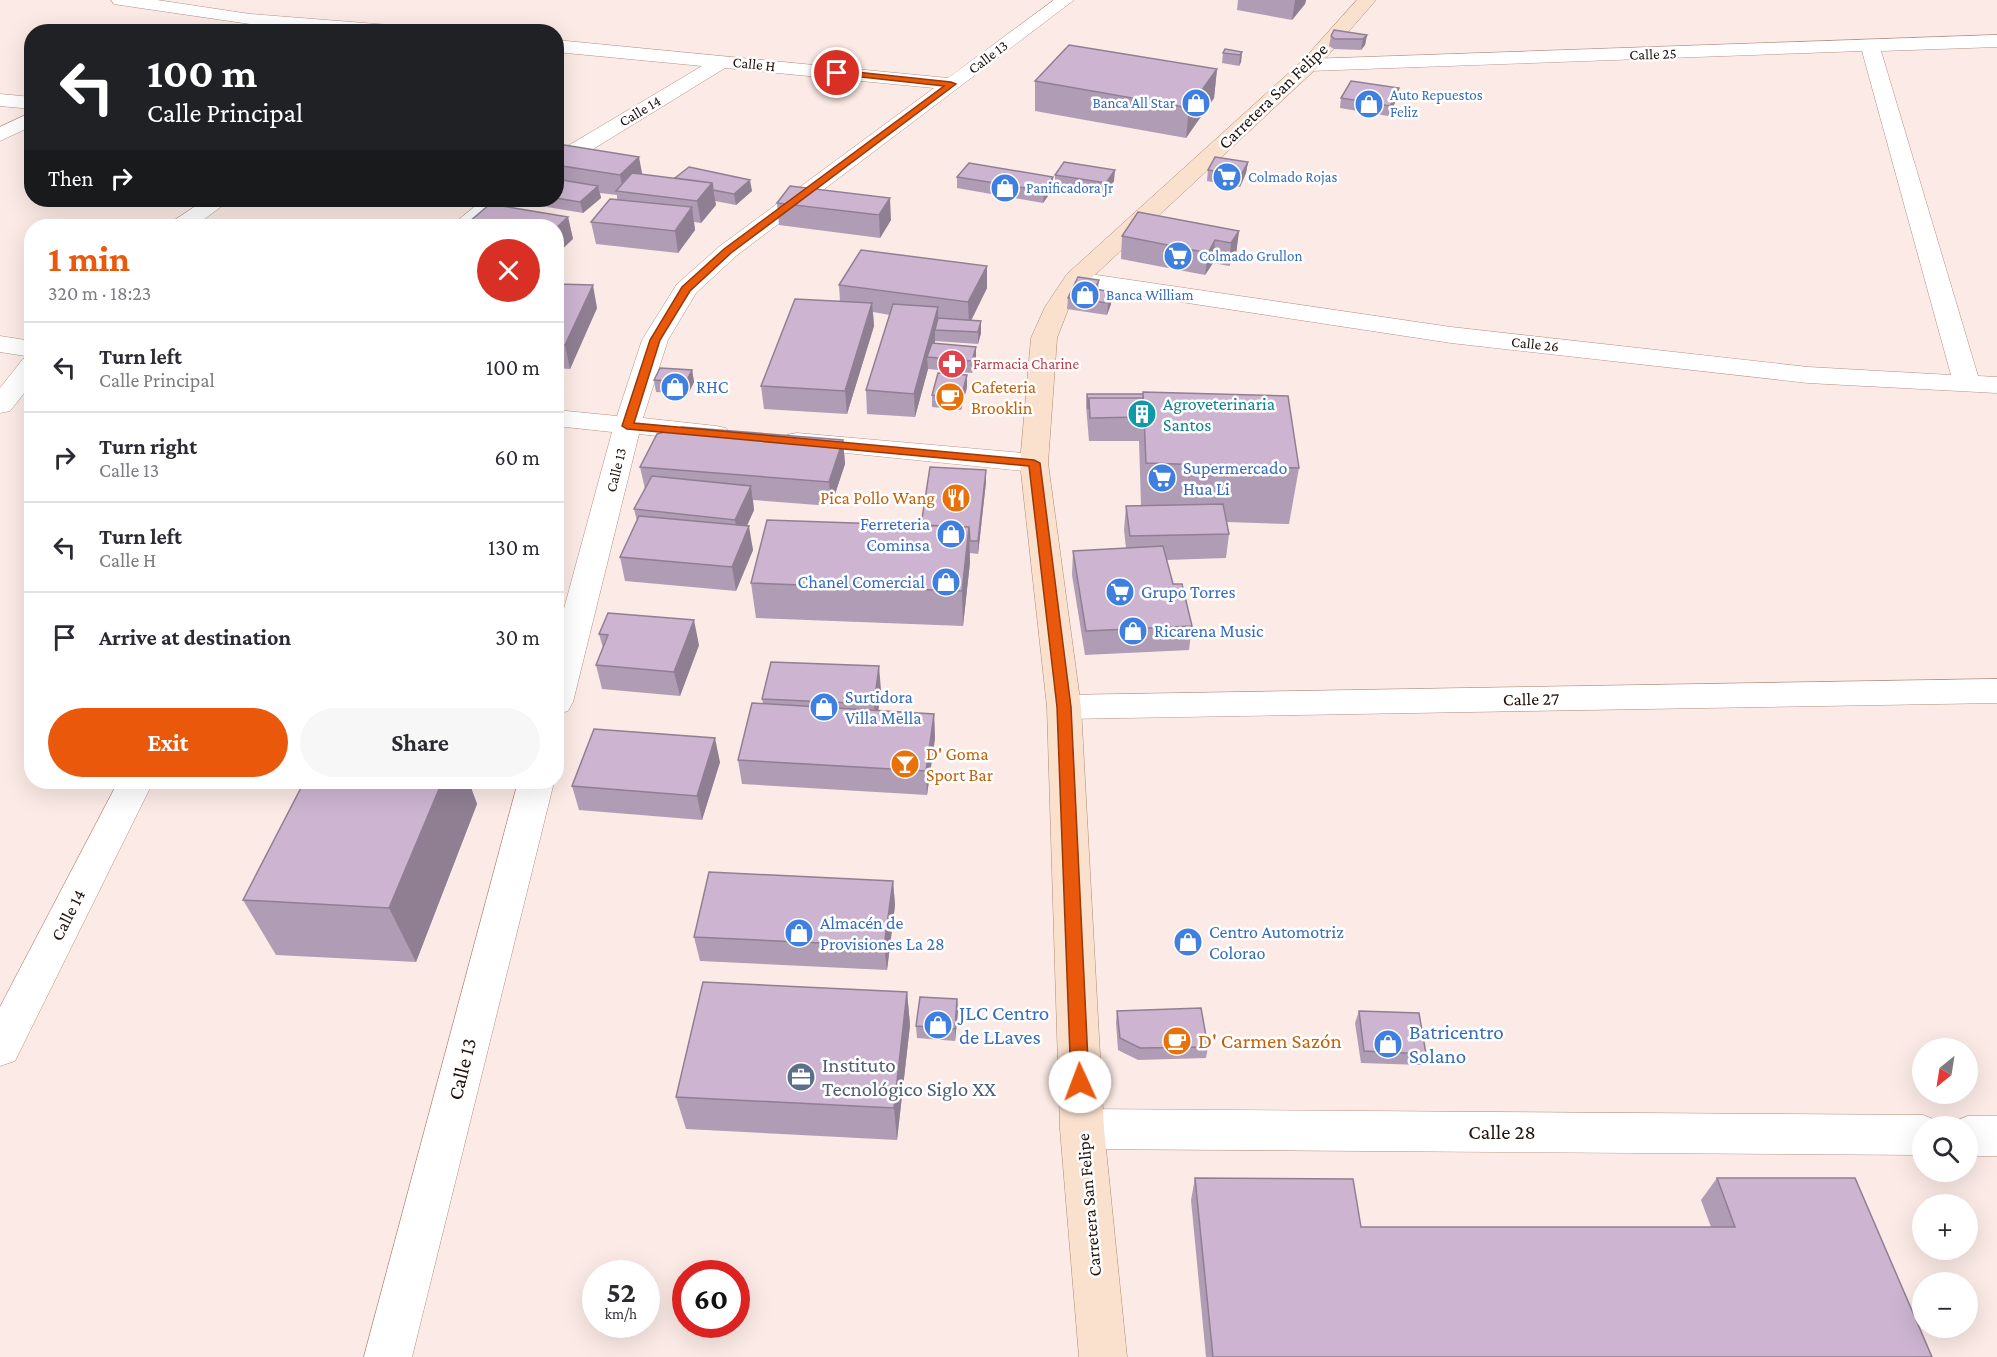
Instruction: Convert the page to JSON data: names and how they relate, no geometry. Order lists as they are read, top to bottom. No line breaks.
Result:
{"streets":{"main road":["Carretera San Felipe"],"street":["Calle 25","Calle 13","Calle H","Calle 14","Calle 26","Calle 27","Calle 28"]},"crossings":[["Calle 25","Carretera San Felipe"],["Calle 13","Calle H"],["Calle H","Calle 14"],["Carretera San Felipe","Calle 26"],["Carretera San Felipe","Calle 27"],["Carretera San Felipe","Calle 28"]],"places":{"shop":["Banca All Star","Auto Repuestos Feliz","Panificadora Jr","Banca William","RHC","Ferreteria Cominsa","Chanel Comercial","Ricarena Music","Surtidora Villa Mella","Almacén de Provisiones La 28","Centro Automotriz Colorao","JLC Centro de LLaves","Batricentro Solano"],"supermarket":["Colmado Rojas","Colmado Grullon","Supermercado Hua Li","Grupo Torres"],"pharmacy":["Farmacia Charine"],"cafe":["Cafeteria Brooklin","D' Carmen Sazón"],"building":["Agroveterinaria Santos"],"restaurant":["Pica Pollo Wang"],"bar":["D' Goma Sport Bar"],"office":["Instituto Tecnológico Siglo XX"]},"north":"bottom left","page":{"turn":["100 m","Calle Principal"],"then":"Then","heading":["1 min","320 m · 18:23"],"list":[{"name":"Turn left","note":"Calle Principal","value":"100 m"},{"name":"Turn right","note":"Calle 13","value":"60 m"},{"name":"Turn left","note":"Calle H","value":"130 m"},{"name":"Arrive at destination","value":"30 m"}],"buttons":["Exit","Share"],"map_buttons":["+","−"],"speed":"52 km/h","limit":"60"}}
